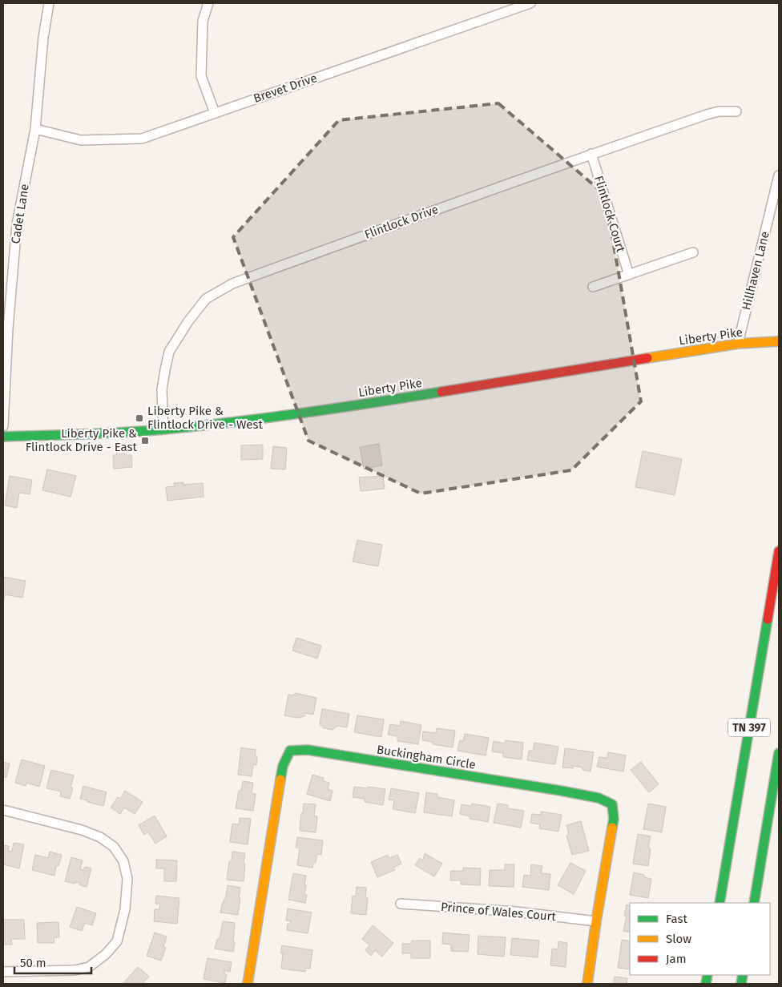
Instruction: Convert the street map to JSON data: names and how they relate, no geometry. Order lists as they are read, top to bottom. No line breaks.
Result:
{"streets":{"main road":["Liberty Pike","TN 397","Buckingham Circle"],"street":["Brevet Drive","Cadet Lane","Flintlock Court","Flintlock Drive","Hillhaven Lane","Prince of Wales Court"]},"crossings":[["Brevet Drive","Cadet Lane"],["Flintlock Court","Flintlock Drive"],["Flintlock Drive","Liberty Pike"],["Hillhaven Lane","Liberty Pike"],["Buckingham Circle","Prince of Wales Court"]],"places":{"transit":["Liberty Pike & Flintlock Drive - West","Liberty Pike & Flintlock Drive - East"]},"legend":["Fast","Slow","Jam"],"scale_bar":"50 m"}
